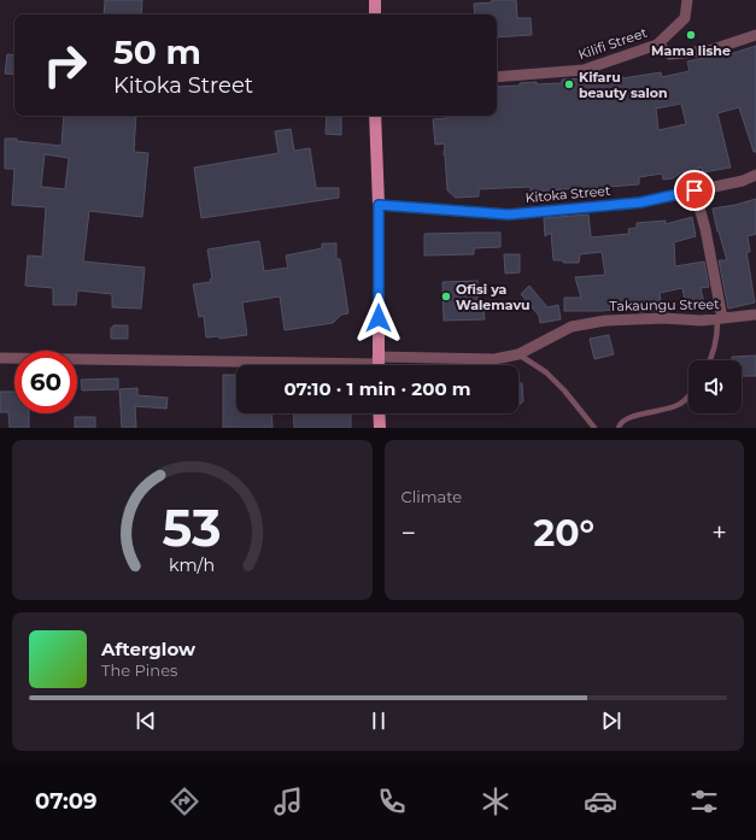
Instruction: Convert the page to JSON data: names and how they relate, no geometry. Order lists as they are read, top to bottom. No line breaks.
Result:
{"streets":{"street":["Kilifi Street","Kitoka Street","Takaungu Street"]},"places":["Mama lishe","Kifaru beauty salon","Ofisi ya Walemavu"],"page":{"turn":["50 m","Kitoka Street"],"limit":"60","trip":"07:10 · 1 min · 200 m","tile":"Climate","heat":["−","20°","+"],"song":["Afterglow","The Pines"],"tabs":"07:09","gauge":["53","km/h"]}}
